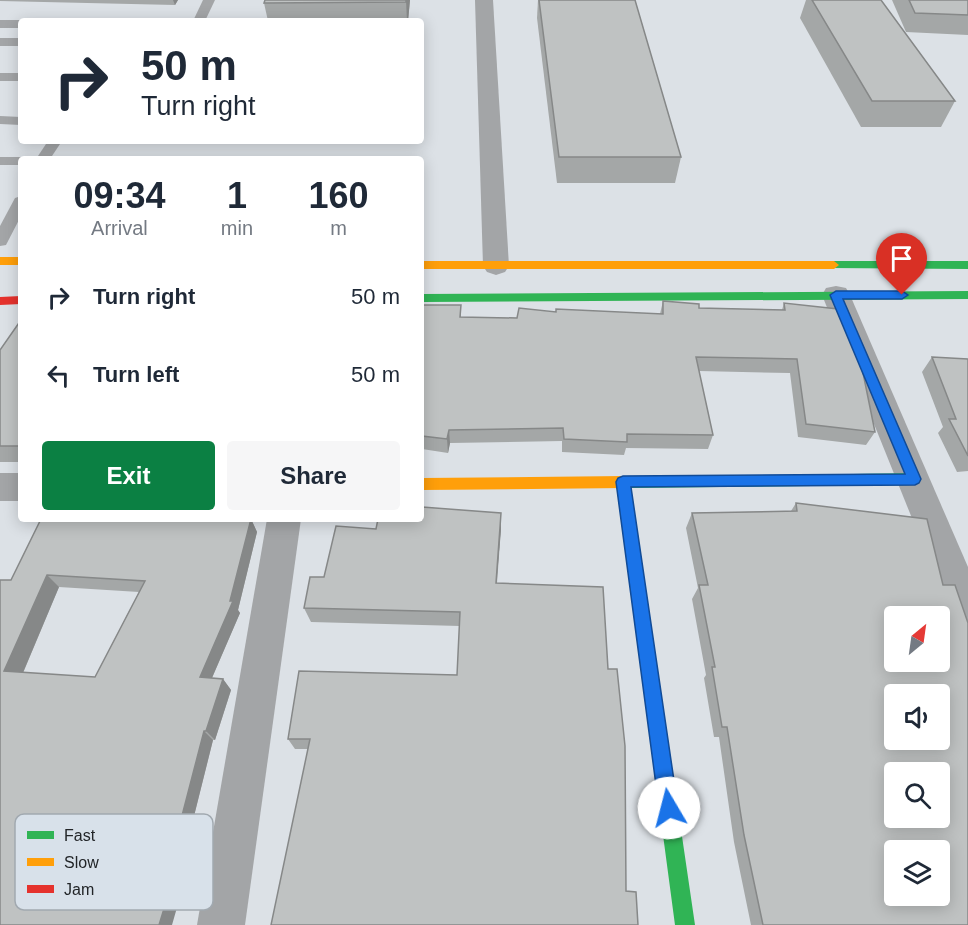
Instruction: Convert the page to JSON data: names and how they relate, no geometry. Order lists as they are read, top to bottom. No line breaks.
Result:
{"legend":["Fast","Slow","Jam"],"north":"top right","page":{"turn":["50 m","Turn right"],"eta":["09:34","Arrival","1","min","160","m"],"list":[{"name":"Turn right","value":"50 m"},{"name":"Turn left","value":"50 m"}],"buttons":["Exit","Share"]}}
